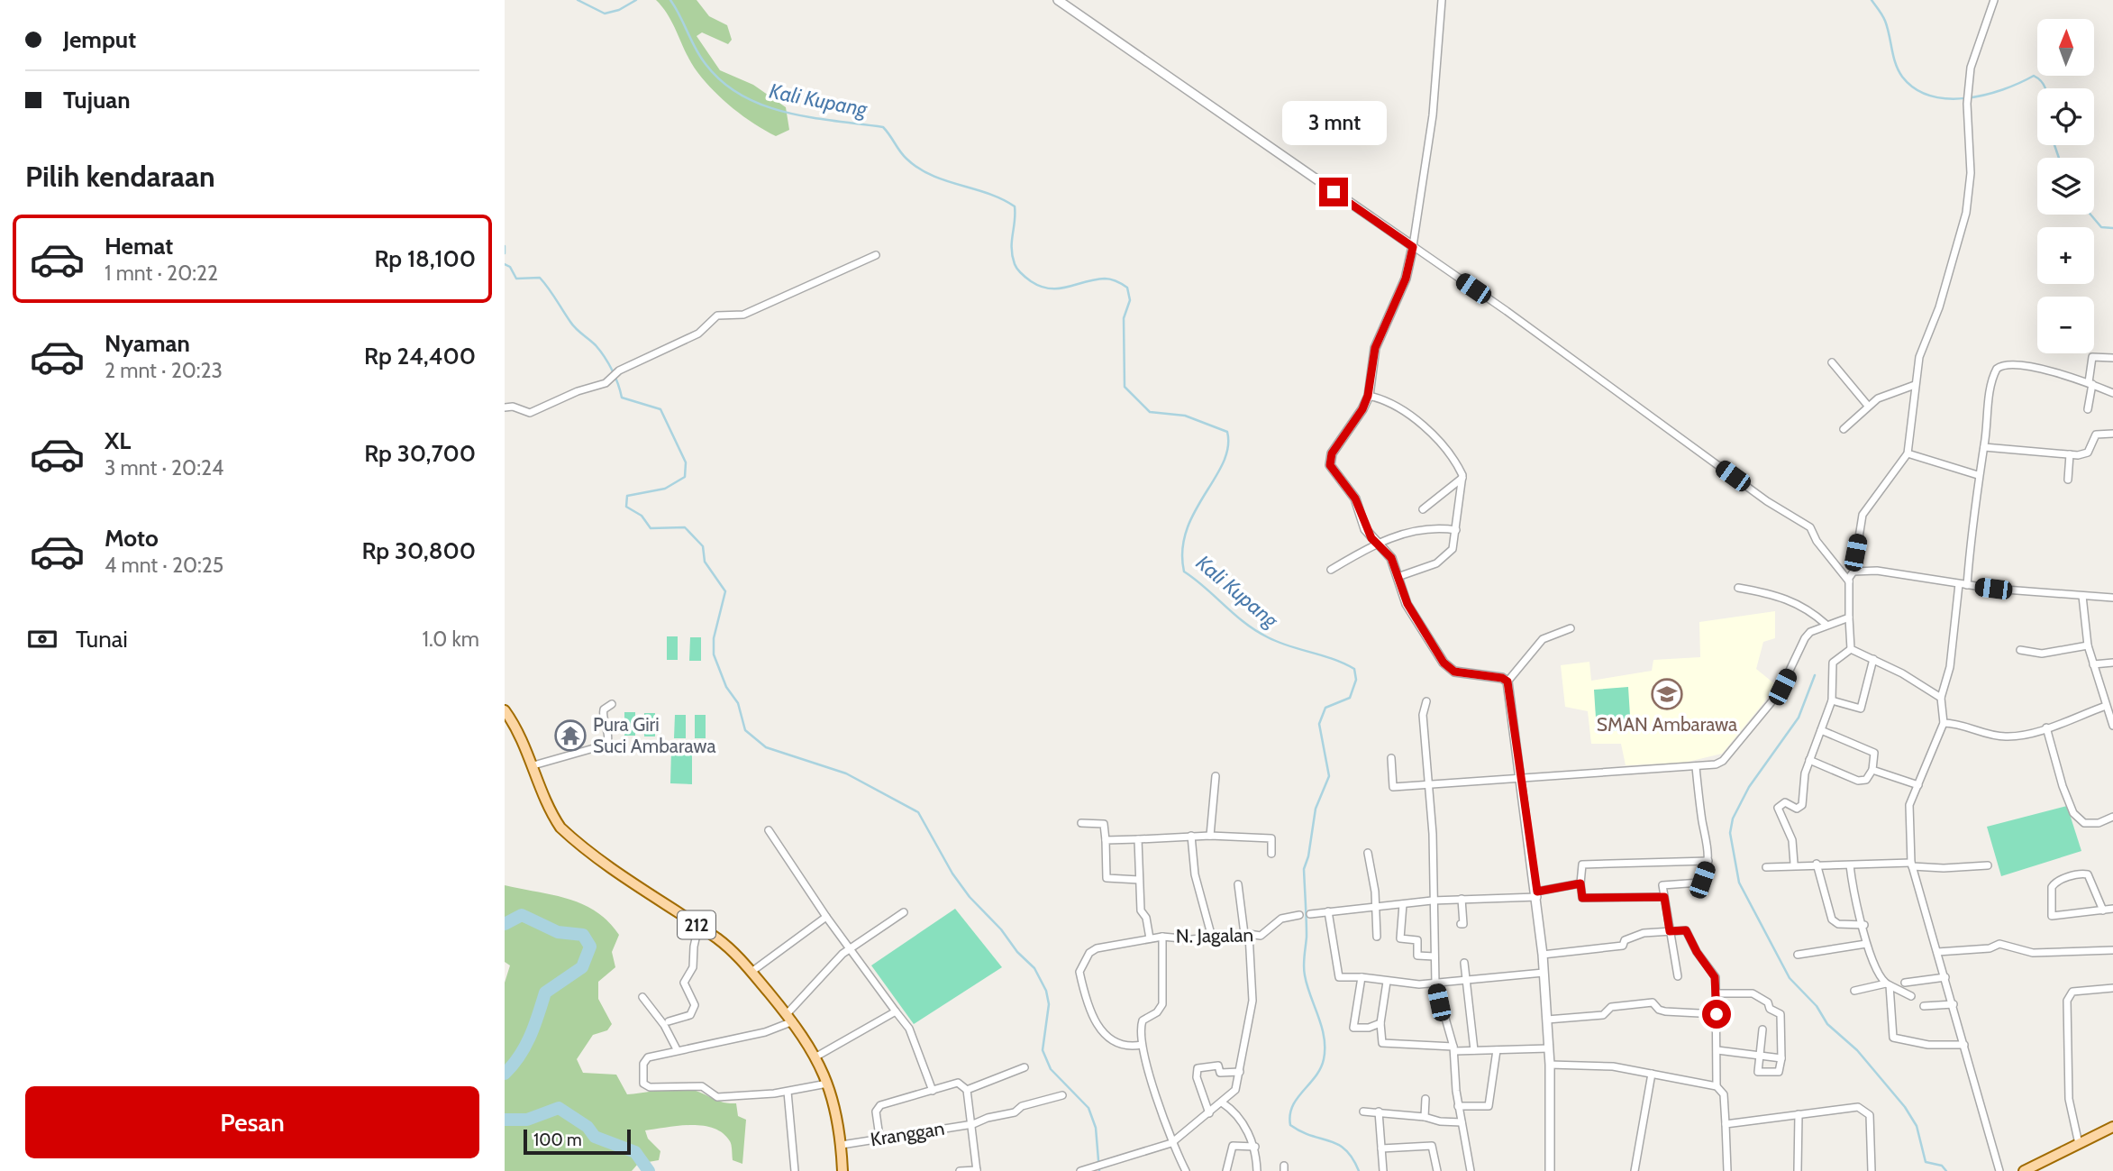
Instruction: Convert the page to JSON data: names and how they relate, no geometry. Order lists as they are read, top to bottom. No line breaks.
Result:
{"streets":{"main road":["212"],"street":["N. Jagalan","Kranggan"]},"crossings":[["212","Kranggan"]],"water":["Kali Kupang"],"places":{"school or university":["SMAN Ambarawa"],"temple":["Pura Giri Suci Ambarawa"]},"scale_bar":"100 m","north":"top","page":{"banner":["Jemput","Tujuan"],"map_buttons":["+","−"],"bubble":"3 mnt","heading":"Pilih kendaraan","list":[{"name":"Hemat","note":"1 mnt · 20:22","value":"Rp 18,100"},{"name":"Nyaman","note":"2 mnt · 20:23","value":"Rp 24,400"},{"name":"XL","note":"3 mnt · 20:24","value":"Rp 30,700"},{"name":"Moto","note":"4 mnt · 20:25","value":"Rp 30,800"}],"pay":["Tunai","1.0 km"],"buttons":"Pesan","scale":"100 m"}}
